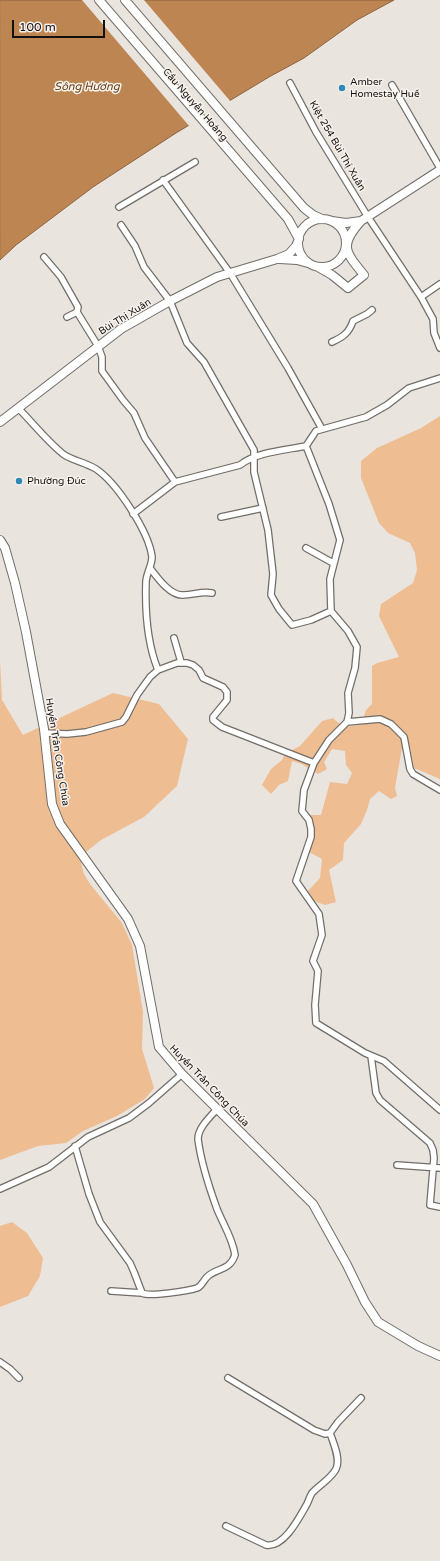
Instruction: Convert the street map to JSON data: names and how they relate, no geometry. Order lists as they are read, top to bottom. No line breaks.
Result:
{"streets":{"street":["Cầu Nguyễn Hoàng","Kiệt 254 Bùi Thị Xuân","Bùi Thị Xuân","Huyền Trân Công Chúa"]},"water":["Sông Hương"],"places":["Amber Homestay Huế","Phường Đúc"],"scale_bar":"100 m"}
